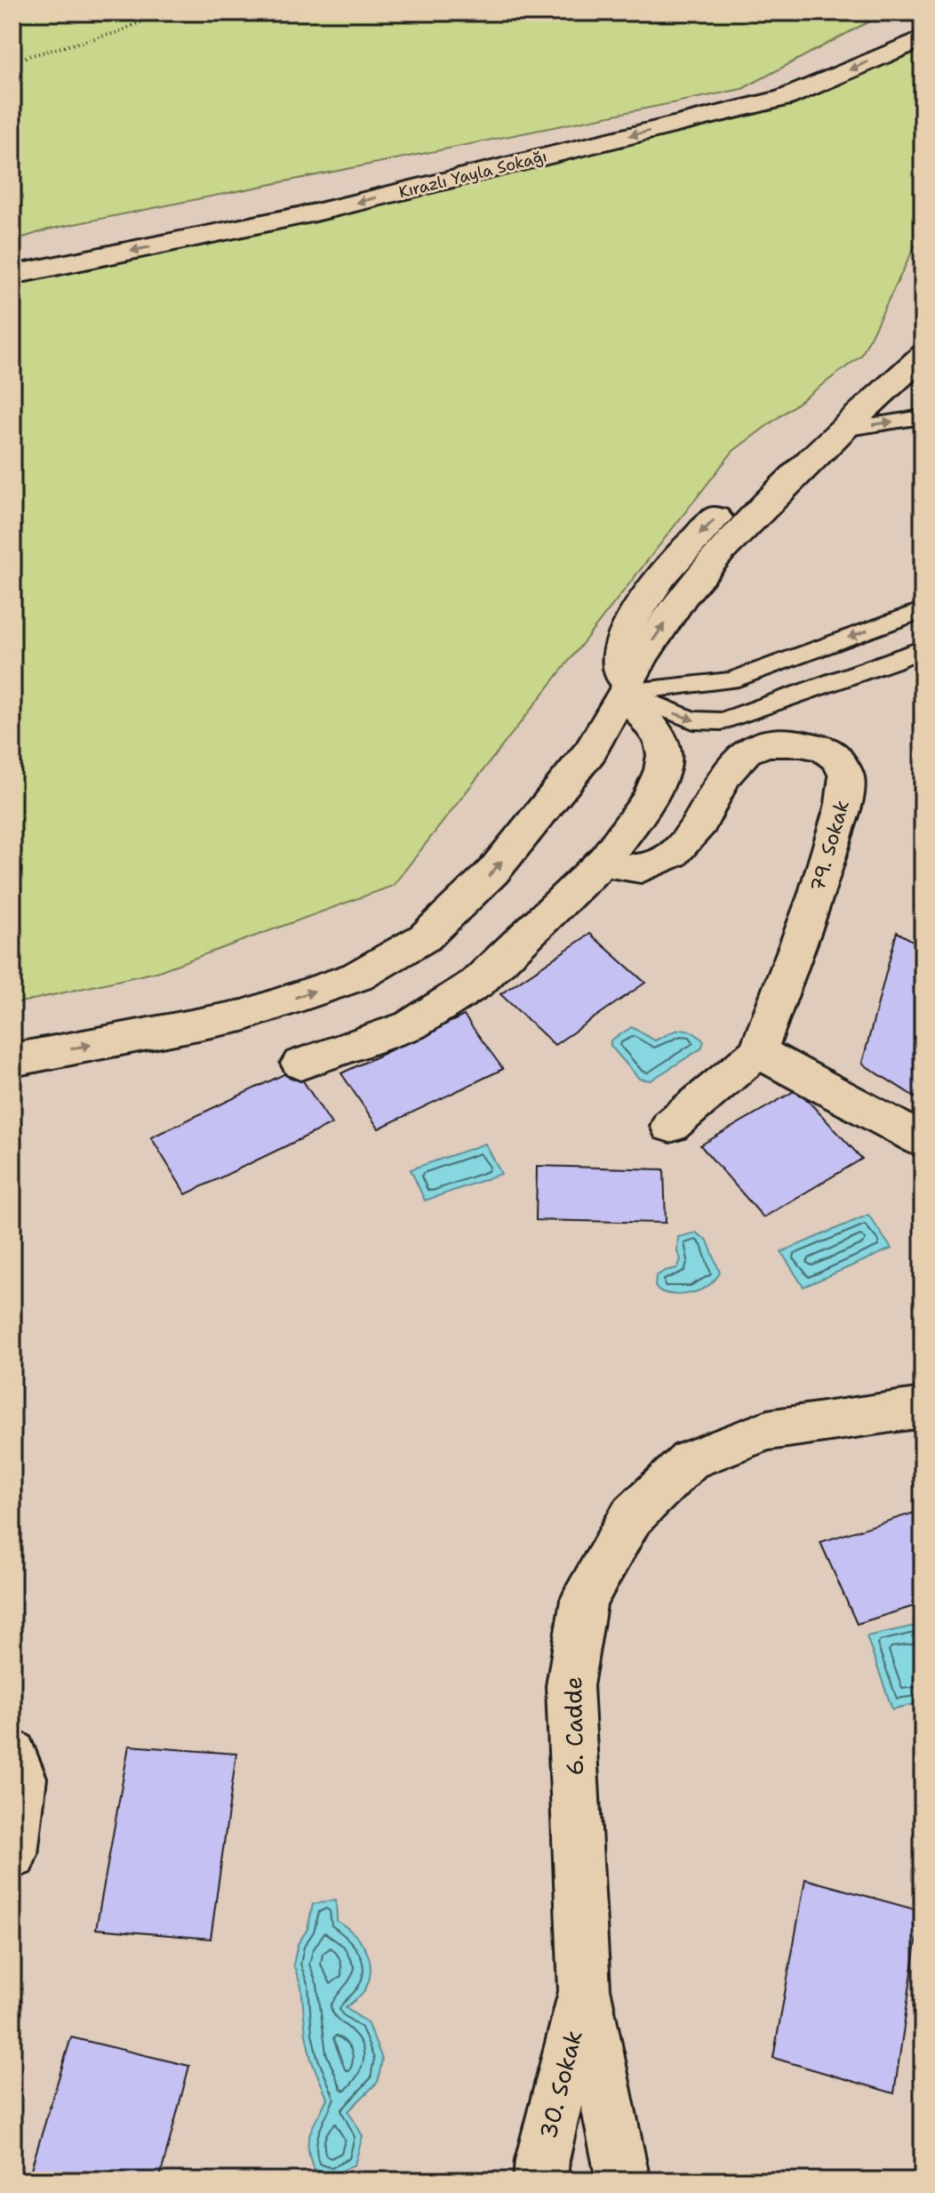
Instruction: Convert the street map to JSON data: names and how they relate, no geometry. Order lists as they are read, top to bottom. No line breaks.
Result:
{"streets":{"street":["Kırazlı Yayla Sokağı","79. Sokak","6. Cadde","30. Sokak"]},"crossings":[["6. Cadde","30. Sokak"]],"one_way":["Kırazlı Yayla Sokağı"]}
